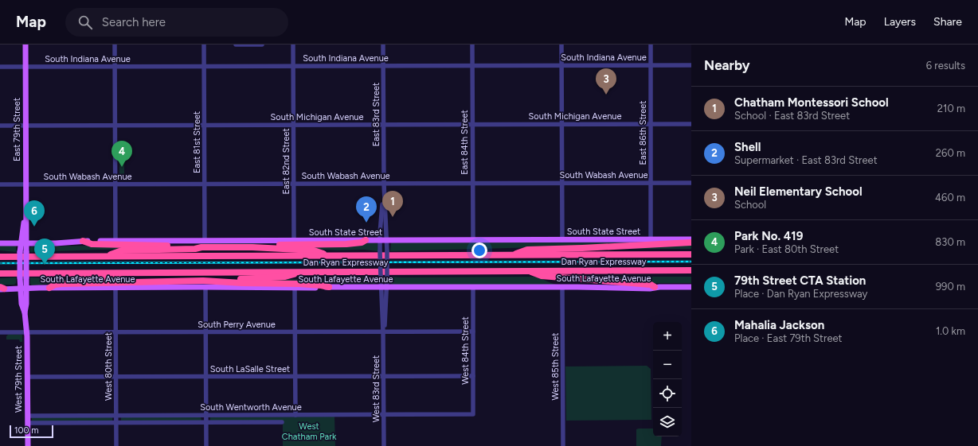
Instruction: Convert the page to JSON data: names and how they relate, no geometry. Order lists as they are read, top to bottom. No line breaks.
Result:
{"streets":{"highway":["Dan Ryan Expressway"],"main road":["East 79th Street","South State Street","South Lafayette Avenue","West 79th Street"],"street":["South Indiana Avenue","East 83rd Street","South Michigan Avenue","East 86th Street","East 81st Street","East 84th Street","East 82nd Street","South Wabash Avenue","South Perry Avenue","West 84th Street","West 80th Street","West 85th Street","South LaSalle Street","West 83rd Street","South Wentworth Avenue"]},"crossings":[["South Indiana Avenue","East 83rd Street"],["South Indiana Avenue","East 79th Street"],["South Indiana Avenue","East 86th Street"],["South Indiana Avenue","East 81st Street"],["South Indiana Avenue","East 84th Street"],["South Indiana Avenue","East 82nd Street"],["East 83rd Street","South Michigan Avenue"],["East 83rd Street","South Wabash Avenue"],["East 83rd Street","South State Street"],["East 83rd Street","West 83rd Street"],["South Michigan Avenue","East 79th Street"],["South Michigan Avenue","East 86th Street"],["South Michigan Avenue","East 81st Street"],["South Michigan Avenue","East 84th Street"],["South Michigan Avenue","East 82nd Street"],["East 79th Street","South Wabash Avenue"],["East 79th Street","South State Street"],["East 79th Street","West 79th Street"],["East 86th Street","South Wabash Avenue"],["East 86th Street","South State Street"],["East 81st Street","South Wabash Avenue"],["East 81st Street","South State Street"],["East 84th Street","South Wabash Avenue"],["East 84th Street","South State Street"],["East 82nd Street","South Wabash Avenue"],["East 82nd Street","South State Street"],["South State Street","West 79th Street"],["South State Street","West 83rd Street"],["South Lafayette Avenue","West 84th Street"],["South Lafayette Avenue","West 80th Street"],["South Lafayette Avenue","West 85th Street"],["South Lafayette Avenue","West 79th Street"],["South Lafayette Avenue","West 83rd Street"],["South Perry Avenue","West 84th Street"],["South Perry Avenue","West 80th Street"],["South Perry Avenue","West 79th Street"],["South Perry Avenue","West 83rd Street"],["West 84th Street","South LaSalle Street"],["West 84th Street","South Wentworth Avenue"],["West 80th Street","South LaSalle Street"],["West 80th Street","South Wentworth Avenue"],["South LaSalle Street","West 79th Street"],["South LaSalle Street","West 83rd Street"],["West 79th Street","South Wentworth Avenue"],["West 83rd Street","South Wentworth Avenue"]],"parks":["West Chatham Park"],"scale_bar":"100 m","page":{"header":"Map","search":"Search here","nav":["Map","Layers","Share"],"heading":["Nearby","6 results"],"pins":["3","4","1","2","6","5"],"list":[{"mark":"1","name":"Chatham Montessori School","note":"School · East 83rd Street","value":"210 m"},{"mark":"2","name":"Shell","note":"Supermarket · East 83rd Street","value":"260 m"},{"mark":"3","name":"Neil Elementary School","note":"School","value":"460 m"},{"mark":"4","name":"Park No. 419","note":"Park · East 80th Street","value":"830 m"},{"mark":"5","name":"79th Street CTA Station","note":"Place · Dan Ryan Expressway","value":"990 m"},{"mark":"6","name":"Mahalia Jackson","note":"Place · East 79th Street","value":"1.0 km"}],"map_buttons":["+","−"],"scale":"100 m"}}
